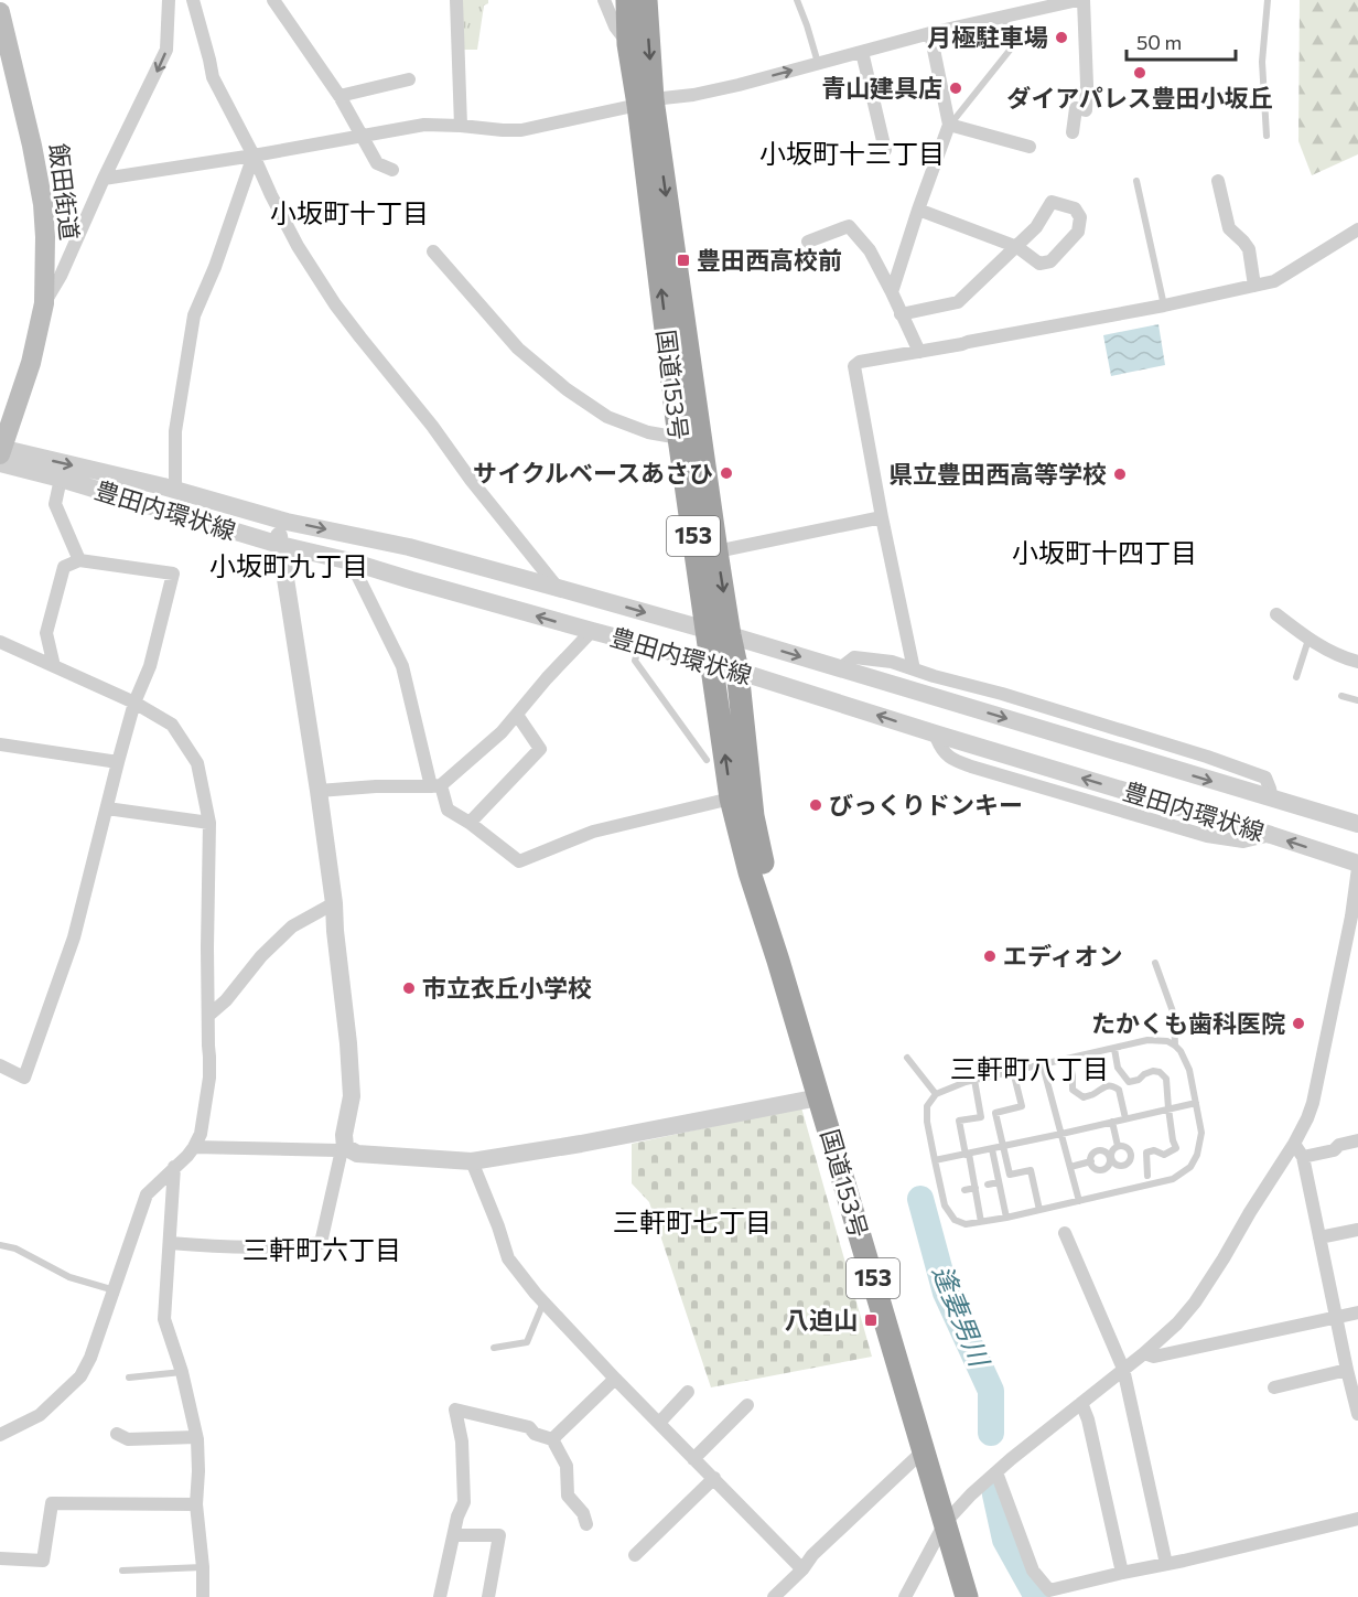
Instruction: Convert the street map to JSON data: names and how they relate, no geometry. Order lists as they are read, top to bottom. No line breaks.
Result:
{"streets":{"highway":["国道153号","153"],"main road":["飯田街道"],"street":["豊田内環状線"]},"crossings":[["飯田街道","豊田内環状線"],["国道153号","豊田内環状線"]],"districts":["小坂町十三丁目","小坂町十丁目","小坂町十四丁目","小坂町九丁目","三軒町八丁目","三軒町七丁目","三軒町六丁目"],"water":["逢妻男川"],"places":{"other":["月極駐車場","ダイアパレス豊田小坂丘","青山建具店","サイクルベースあさひ","県立豊田西高等学校","びっくりドンキー","エディオン","市立衣丘小学校","たかくも歯科医院"],"transit":["豊田西高校前","八迫山"]},"scale_bar":"50 m"}
